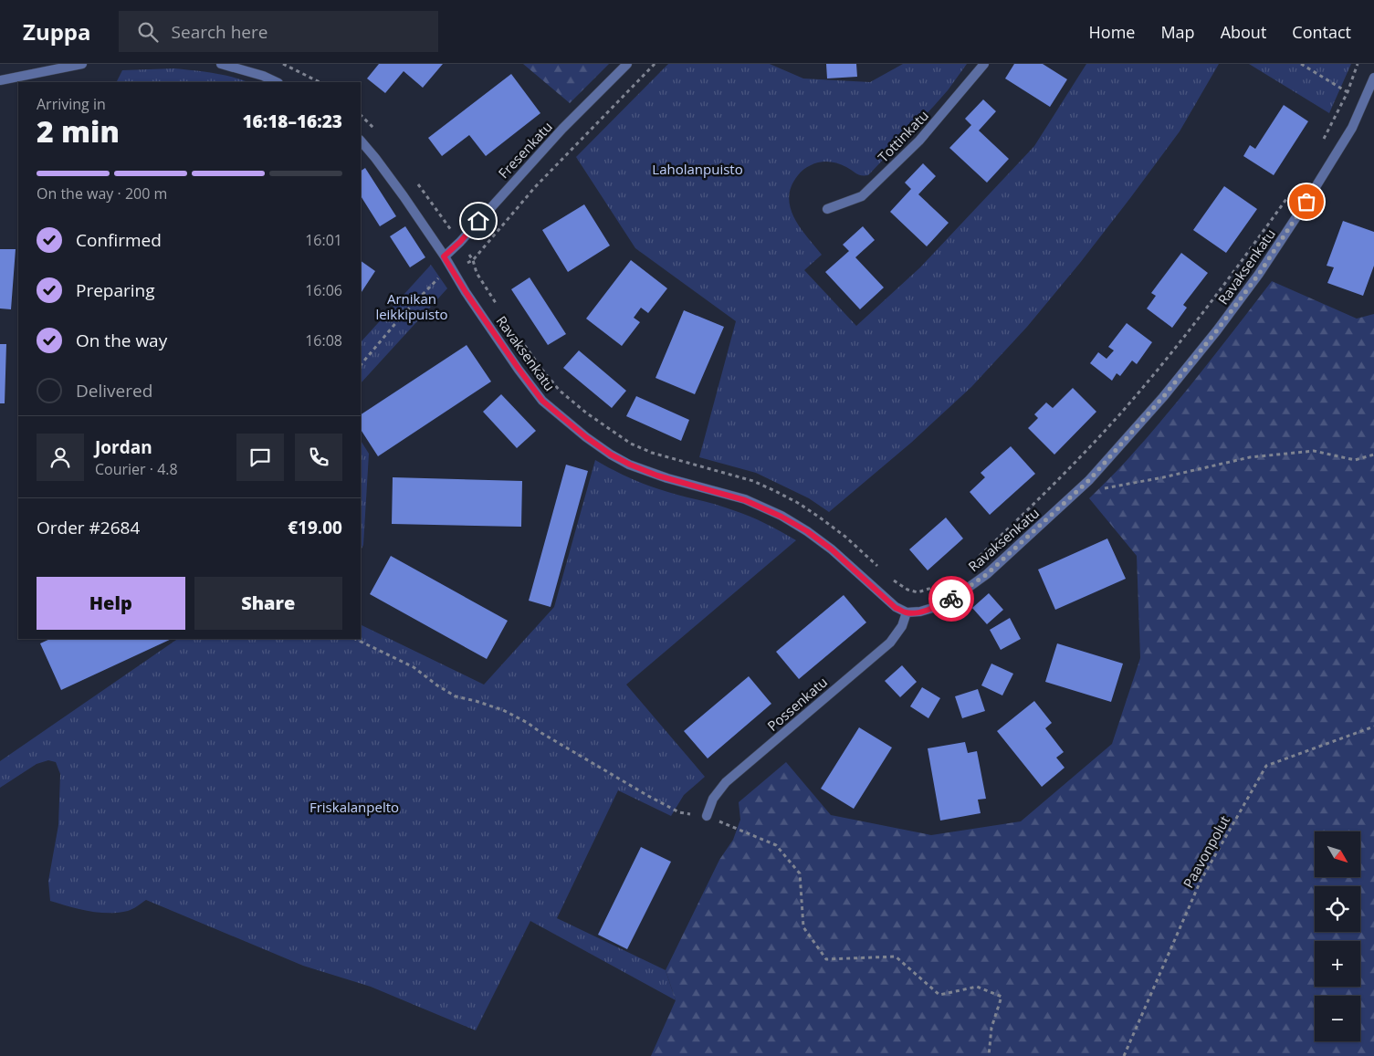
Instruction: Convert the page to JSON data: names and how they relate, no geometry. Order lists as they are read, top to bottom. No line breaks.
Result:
{"streets":{"street":["Tottinkatu","Fresenkatu","Ravaksenkatu","Possenkatu"],"path":["Paavonpolut"]},"crossings":[["Fresenkatu","Ravaksenkatu"],["Ravaksenkatu","Possenkatu"]],"parks":["Laholanpuisto","Arnikan leikkipuisto","Friskalanpelto"],"north":"bottom right","page":{"header":"Zuppa","search":"Search here","nav":["Home","Map","About","Contact"],"heading":["2 min","Arriving in","16:18–16:23"],"panel":["Jordan","Courier · 4.8","Order #2684","€19.00"],"bar":"On the way · 200 m","list":[["Confirmed","16:01"],["Preparing","16:06"],["On the way","16:08"],"Delivered"],"buttons":["Help","Share"],"map_buttons":["+","−"]}}
